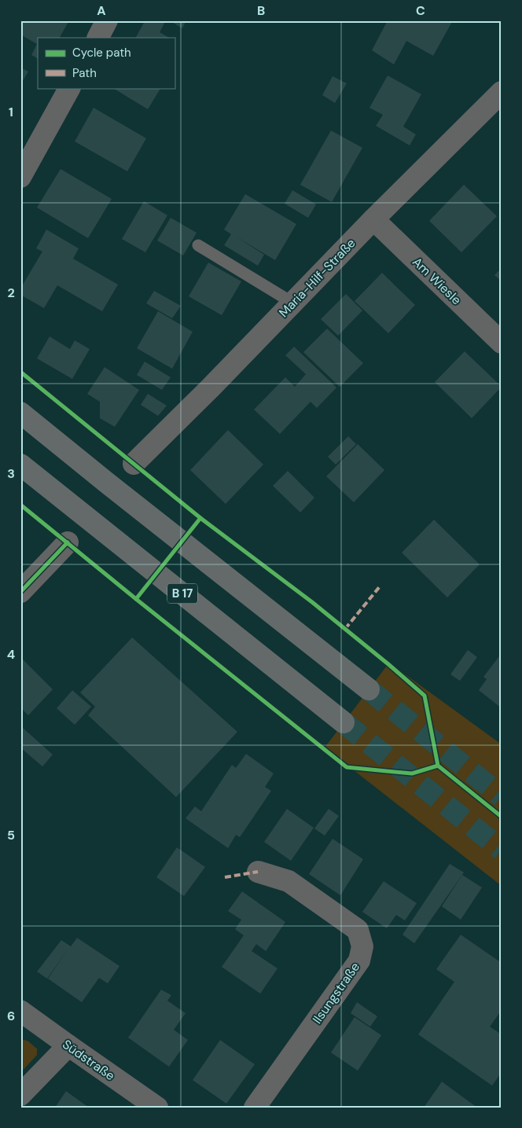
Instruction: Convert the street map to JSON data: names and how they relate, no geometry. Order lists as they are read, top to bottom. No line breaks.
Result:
{"streets":{"highway":["B 17"],"street":["Maria-Hilf-Straße","Am Wiesle","Ilsungstraße","Südstraße"]},"crossings":[["Maria-Hilf-Straße","Am Wiesle"]],"legend":["Cycle path","Path"],"grid":{"columns":["A","B","C"],"rows":["1","2","3","4","5","6"]}}
